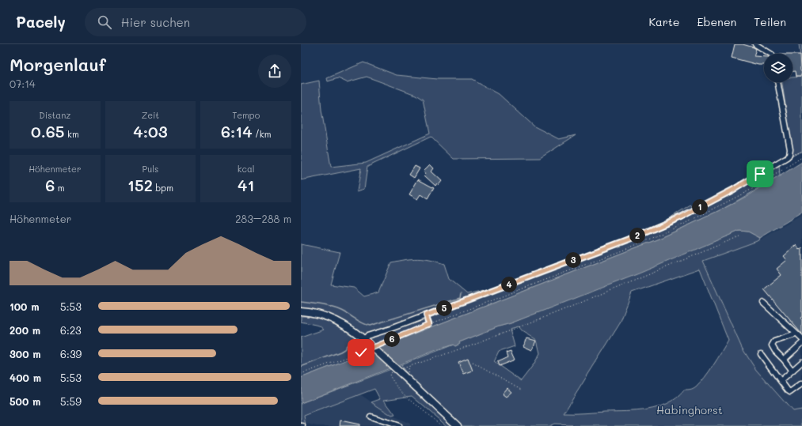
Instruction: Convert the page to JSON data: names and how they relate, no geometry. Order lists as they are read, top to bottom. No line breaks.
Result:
{"parks":["Habinghorst"],"page":{"header":"Pacely","search":"Hier suchen","nav":["Karte","Ebenen","Teilen"],"heading":["Morgenlauf","07:14"],"stats":[["Distanz","0.65 km"],["Zeit","4:03"],["Tempo","6:14 /km"],["Höhenmeter","6 m"],["Puls","152 bpm"],["kcal","41"]],"pins":["1","2","3","4","5","6"],"chart":["Höhenmeter","283–288 m"],"list":[{"name":"100 m","note":"5:53"},{"name":"200 m","note":"6:23"},{"name":"300 m","note":"6:39"},{"name":"400 m","note":"5:53"},{"name":"500 m","note":"5:59"}]}}
